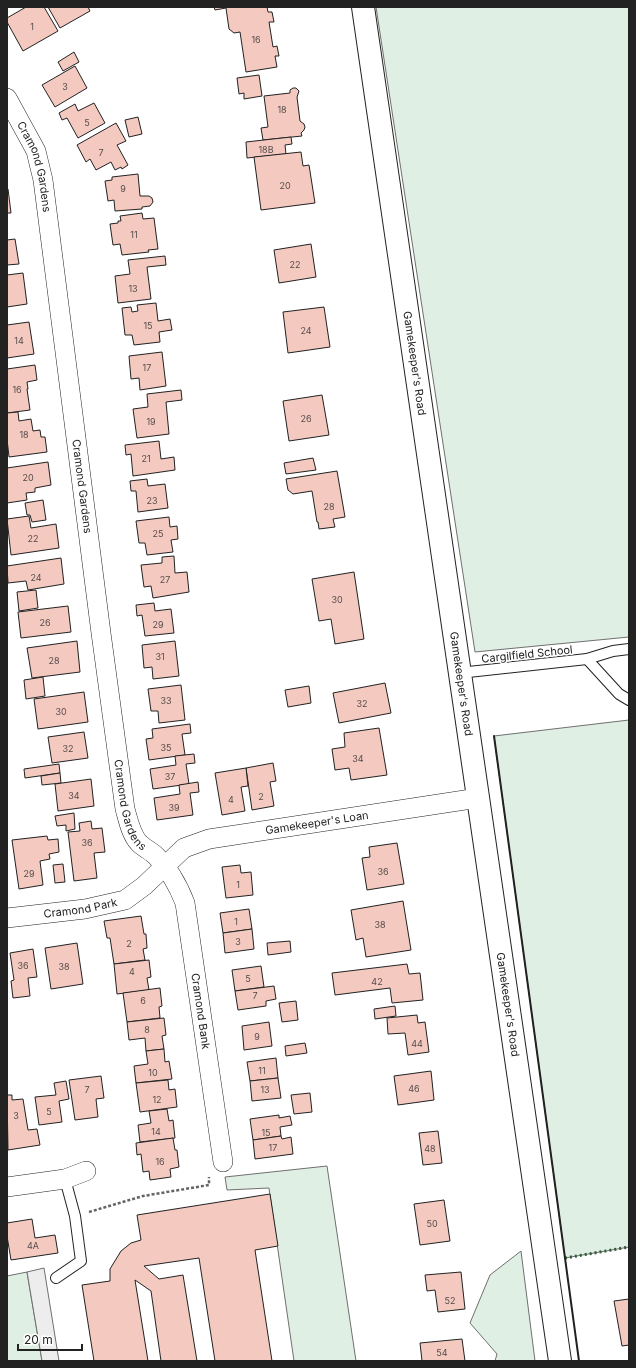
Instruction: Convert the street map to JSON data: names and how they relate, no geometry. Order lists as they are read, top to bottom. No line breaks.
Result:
{"streets":{"street":["Cramond Gardens","Gamekeeper's Road","Gamekeeper's Loan","Cramond Park","Cramond Bank"],"lane":["Cargilfield School"]},"crossings":[["Cramond Gardens","Gamekeeper's Loan"],["Cramond Gardens","Cramond Park"],["Cramond Gardens","Cramond Bank"],["Gamekeeper's Road","Cargilfield School"],["Gamekeeper's Road","Gamekeeper's Loan"],["Gamekeeper's Loan","Cramond Park"],["Gamekeeper's Loan","Cramond Bank"],["Cramond Park","Cramond Bank"]],"house_numbers":["1","16","3","18","5","18B","7","20","9","11","22","13","15","24","14","17","16","26","19","18","21","20","23","28","25","22","24","27","30","26","29","31","28","33","32","30","35","32","34","37","34","2","4","39","36","36","29","1","1","38","3","2","36","38","4","5","42","7","6","8","9","44","11","10","46","7","13","12","5","3","14","15","17","48","16","50","4A","52","54"],"scale_bar":"20 m"}
